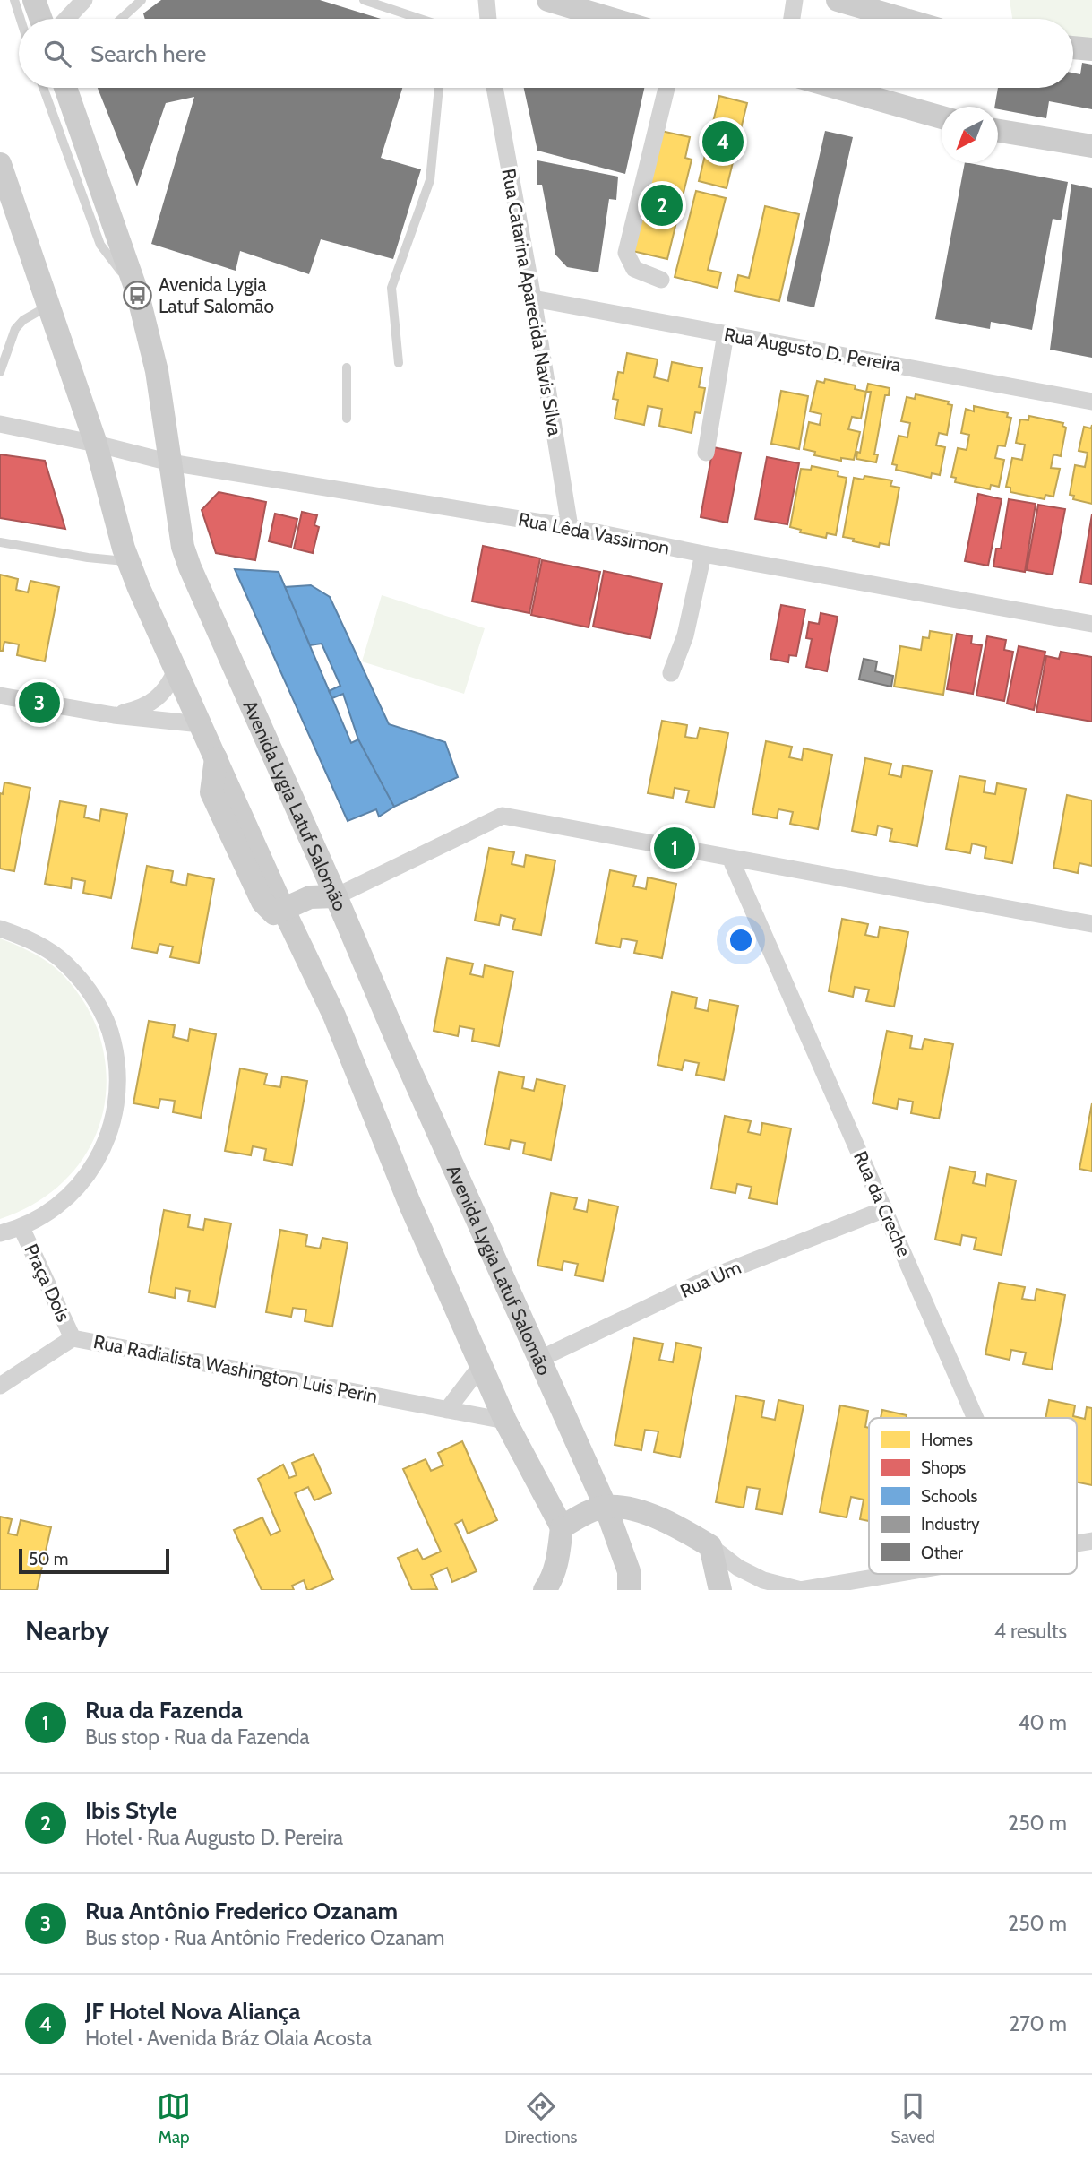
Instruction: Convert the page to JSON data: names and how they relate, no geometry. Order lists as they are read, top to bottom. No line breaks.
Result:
{"streets":{"main road":["Avenida Lygia Latuf Salomão"],"street":["Rua Catarina Aparecida Navis Silva","Rua Augusto D. Pereira","Rua Lêda Vassimon","Rua da Creche","Rua Um","Praça Dois","Rua Radialista Washington Luis Perin"]},"crossings":[["Rua Catarina Aparecida Navis Silva","Rua Augusto D. Pereira"],["Rua Catarina Aparecida Navis Silva","Rua Lêda Vassimon"],["Rua Lêda Vassimon","Avenida Lygia Latuf Salomão"],["Avenida Lygia Latuf Salomão","Rua Um"],["Rua da Creche","Rua Um"],["Praça Dois","Rua Radialista Washington Luis Perin"]],"places":{"bus stop":["Avenida Lygia Latuf Salomão"]},"legend":["Homes","Shops","Schools","Industry","Other"],"scale_bar":"50 m","north":"bottom left","page":{"search":"Search here","pins":["4","2","3","1"],"scale":"50 m","heading":["Nearby","4 results"],"list":[{"mark":"1","name":"Rua da Fazenda","note":"Bus stop · Rua da Fazenda","value":"40 m"},{"mark":"2","name":"Ibis Style","note":"Hotel · Rua Augusto D. Pereira","value":"250 m"},{"mark":"3","name":"Rua Antônio Frederico Ozanam","note":"Bus stop · Rua Antônio Frederico Ozanam","value":"250 m"},{"mark":"4","name":"JF Hotel Nova Aliança","note":"Hotel · Avenida Bráz Olaia Acosta","value":"270 m"}],"nav":["Map","Directions","Saved"]}}
